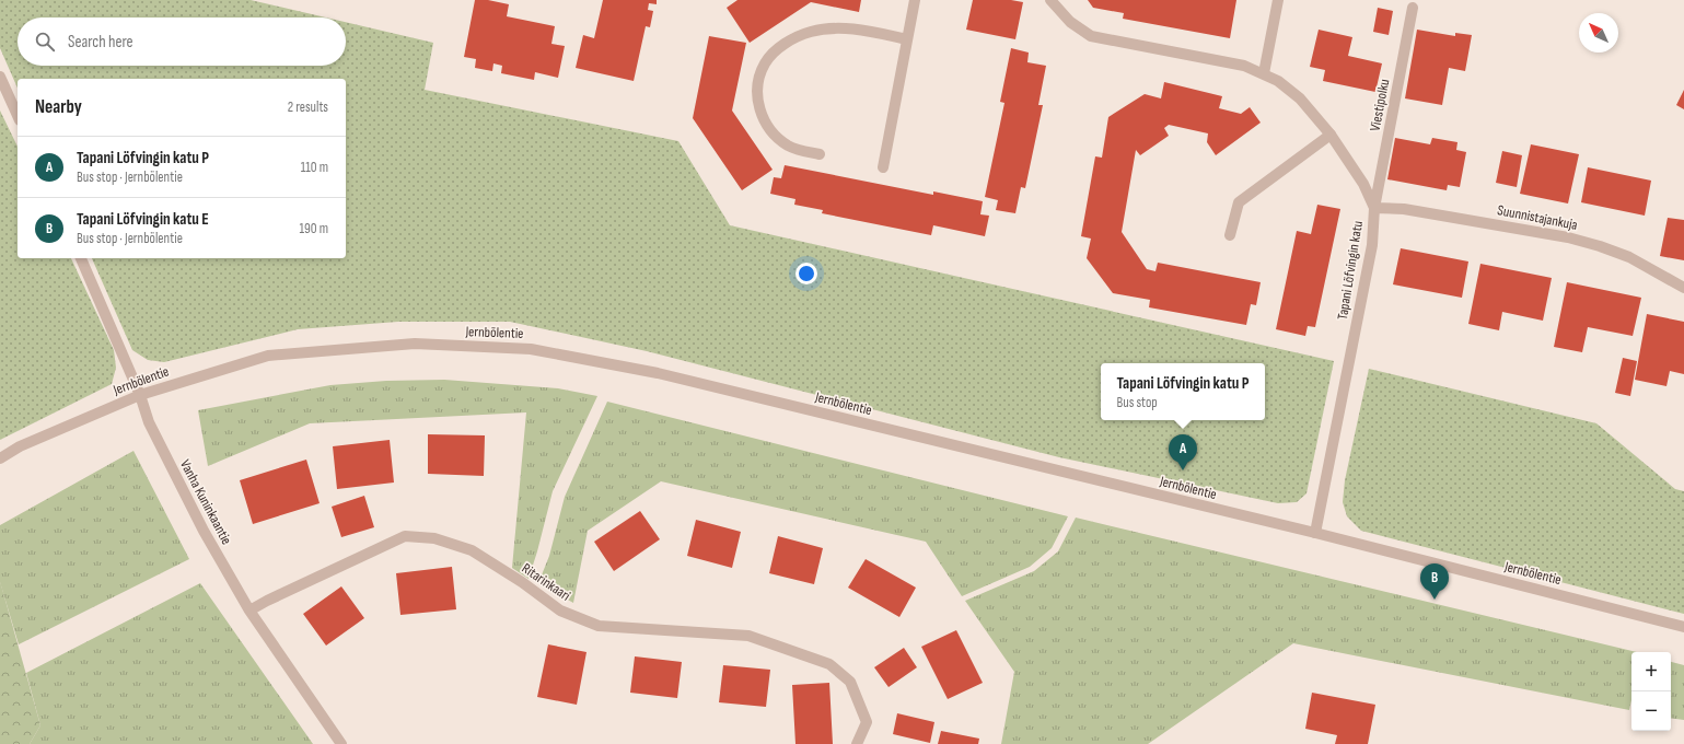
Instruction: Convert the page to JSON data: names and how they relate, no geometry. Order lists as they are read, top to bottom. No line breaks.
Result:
{"streets":{"street":["Viestipolku","Suunnistajankuja","Tapani Löfvingin katu","Jernbölentie","Vanha Kuninkaantie","Ritarinkaari"]},"crossings":[["Viestipolku","Suunnistajankuja"],["Viestipolku","Tapani Löfvingin katu"],["Suunnistajankuja","Tapani Löfvingin katu"],["Tapani Löfvingin katu","Jernbölentie"],["Jernbölentie","Vanha Kuninkaantie"],["Vanha Kuninkaantie","Ritarinkaari"]],"north":"top left","page":{"search":"Search here","heading":["Nearby","2 results"],"list":[{"mark":"A","name":"Tapani Löfvingin katu P","note":"Bus stop · Jernbölentie","value":"110 m"},{"mark":"B","name":"Tapani Löfvingin katu E","note":"Bus stop · Jernbölentie","value":"190 m"}],"popup":["Tapani Löfvingin katu P","Bus stop"],"pins":["A","B"],"map_buttons":["+","−"]}}
